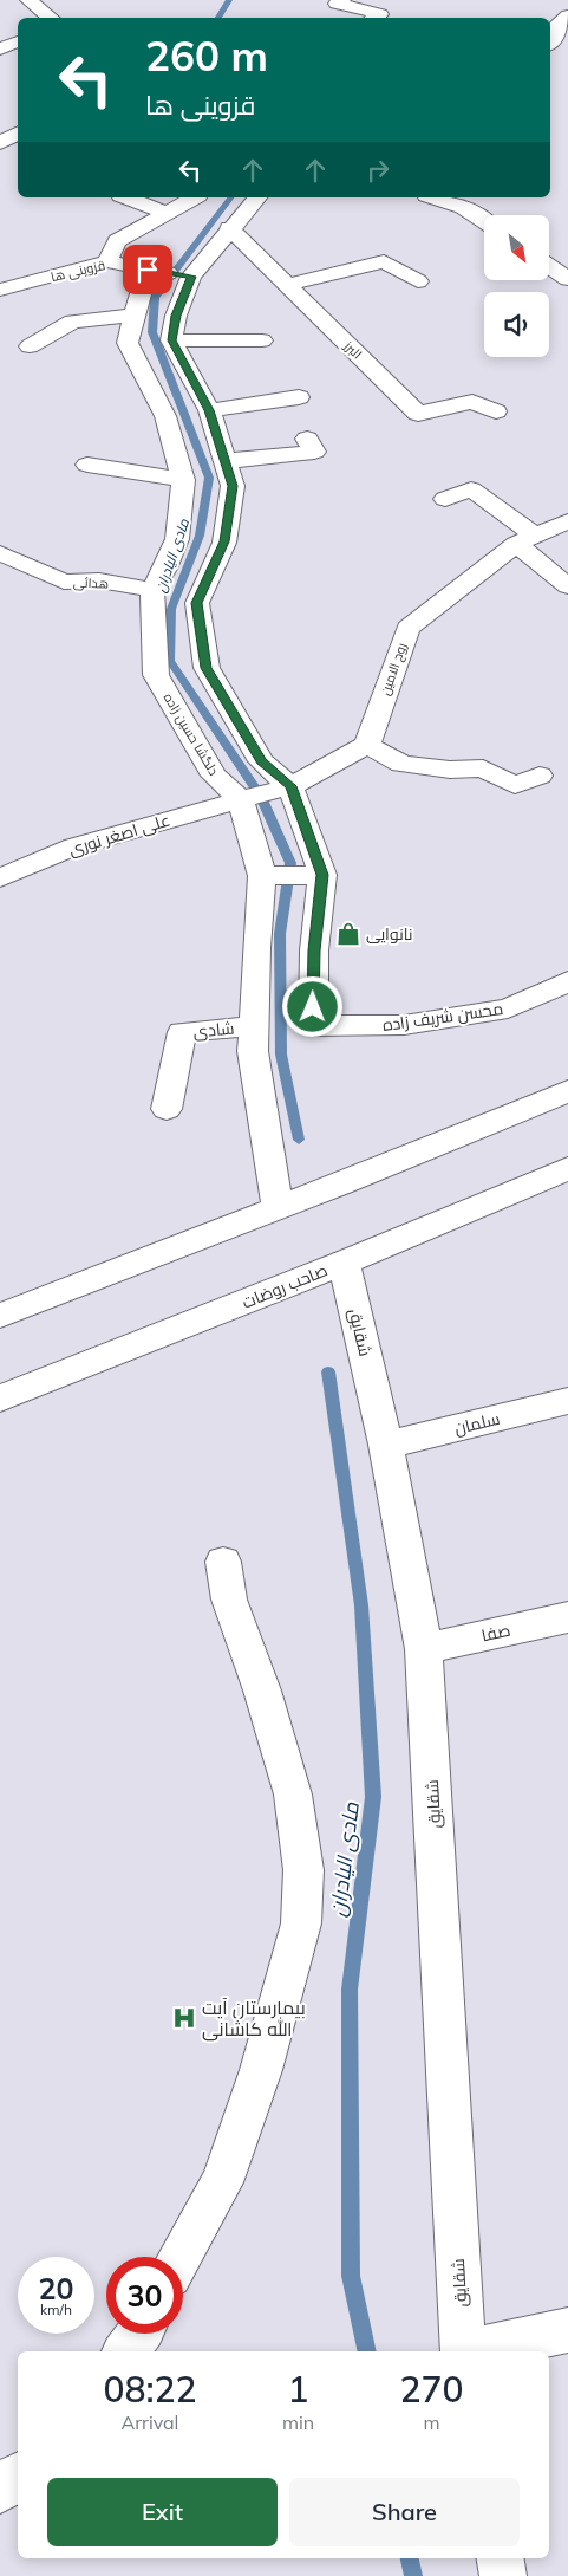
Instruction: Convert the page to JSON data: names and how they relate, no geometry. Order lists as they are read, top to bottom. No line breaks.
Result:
{"streets":{"street":["قزوینی ها","البرز","هدائی","روح الامین","دلگشا حسین زاده","علی اصغر نوری","محسن شریف زاده","شادی","صاحب روضات","شقایق","سلمان","صفا"]},"crossings":[["هدائی","دلگشا حسین زاده"],["دلگشا حسین زاده","علی اصغر نوری"],["صاحب روضات","شقایق"],["شقایق","سلمان"],["شقایق","صفا"]],"water":["مادی الیادران"],"places":{"shop":["نانوایی"],"hospital":["بیمارستان آیت الله کاشانی"]},"north":"bottom right","page":{"turn":["260 m","قزوینی ها"],"speed":"20 km/h","limit":"30","eta":["08:22","Arrival","1","min","270","m"],"buttons":["Exit","Share"]}}
